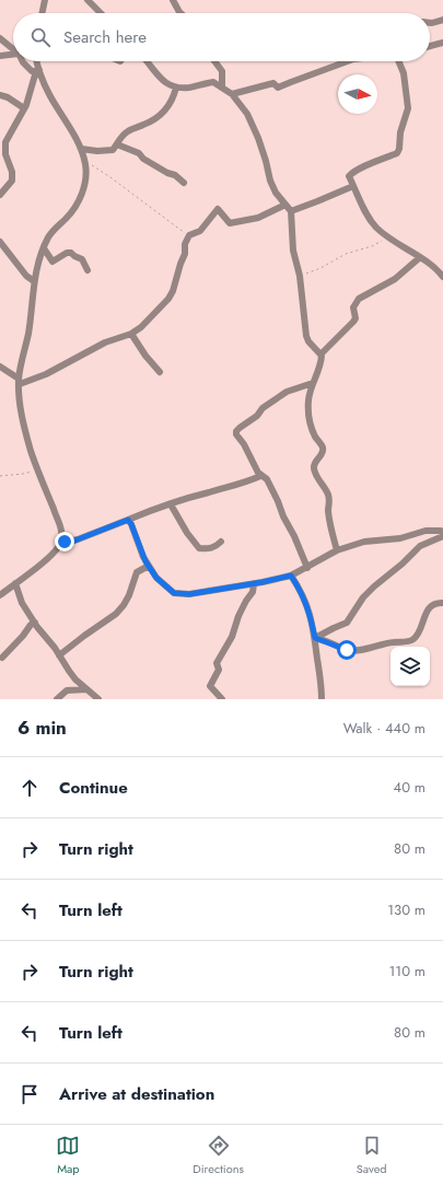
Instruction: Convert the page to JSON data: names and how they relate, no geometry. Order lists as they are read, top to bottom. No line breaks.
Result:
{"north":"right","page":{"search":"Search here","heading":["6 min","Walk · 440 m"],"list":[["Continue","40 m"],["Turn right","80 m"],["Turn left","130 m"],["Turn right","110 m"],["Turn left","80 m"],"Arrive at destination"],"nav":["Map","Directions","Saved"]}}
